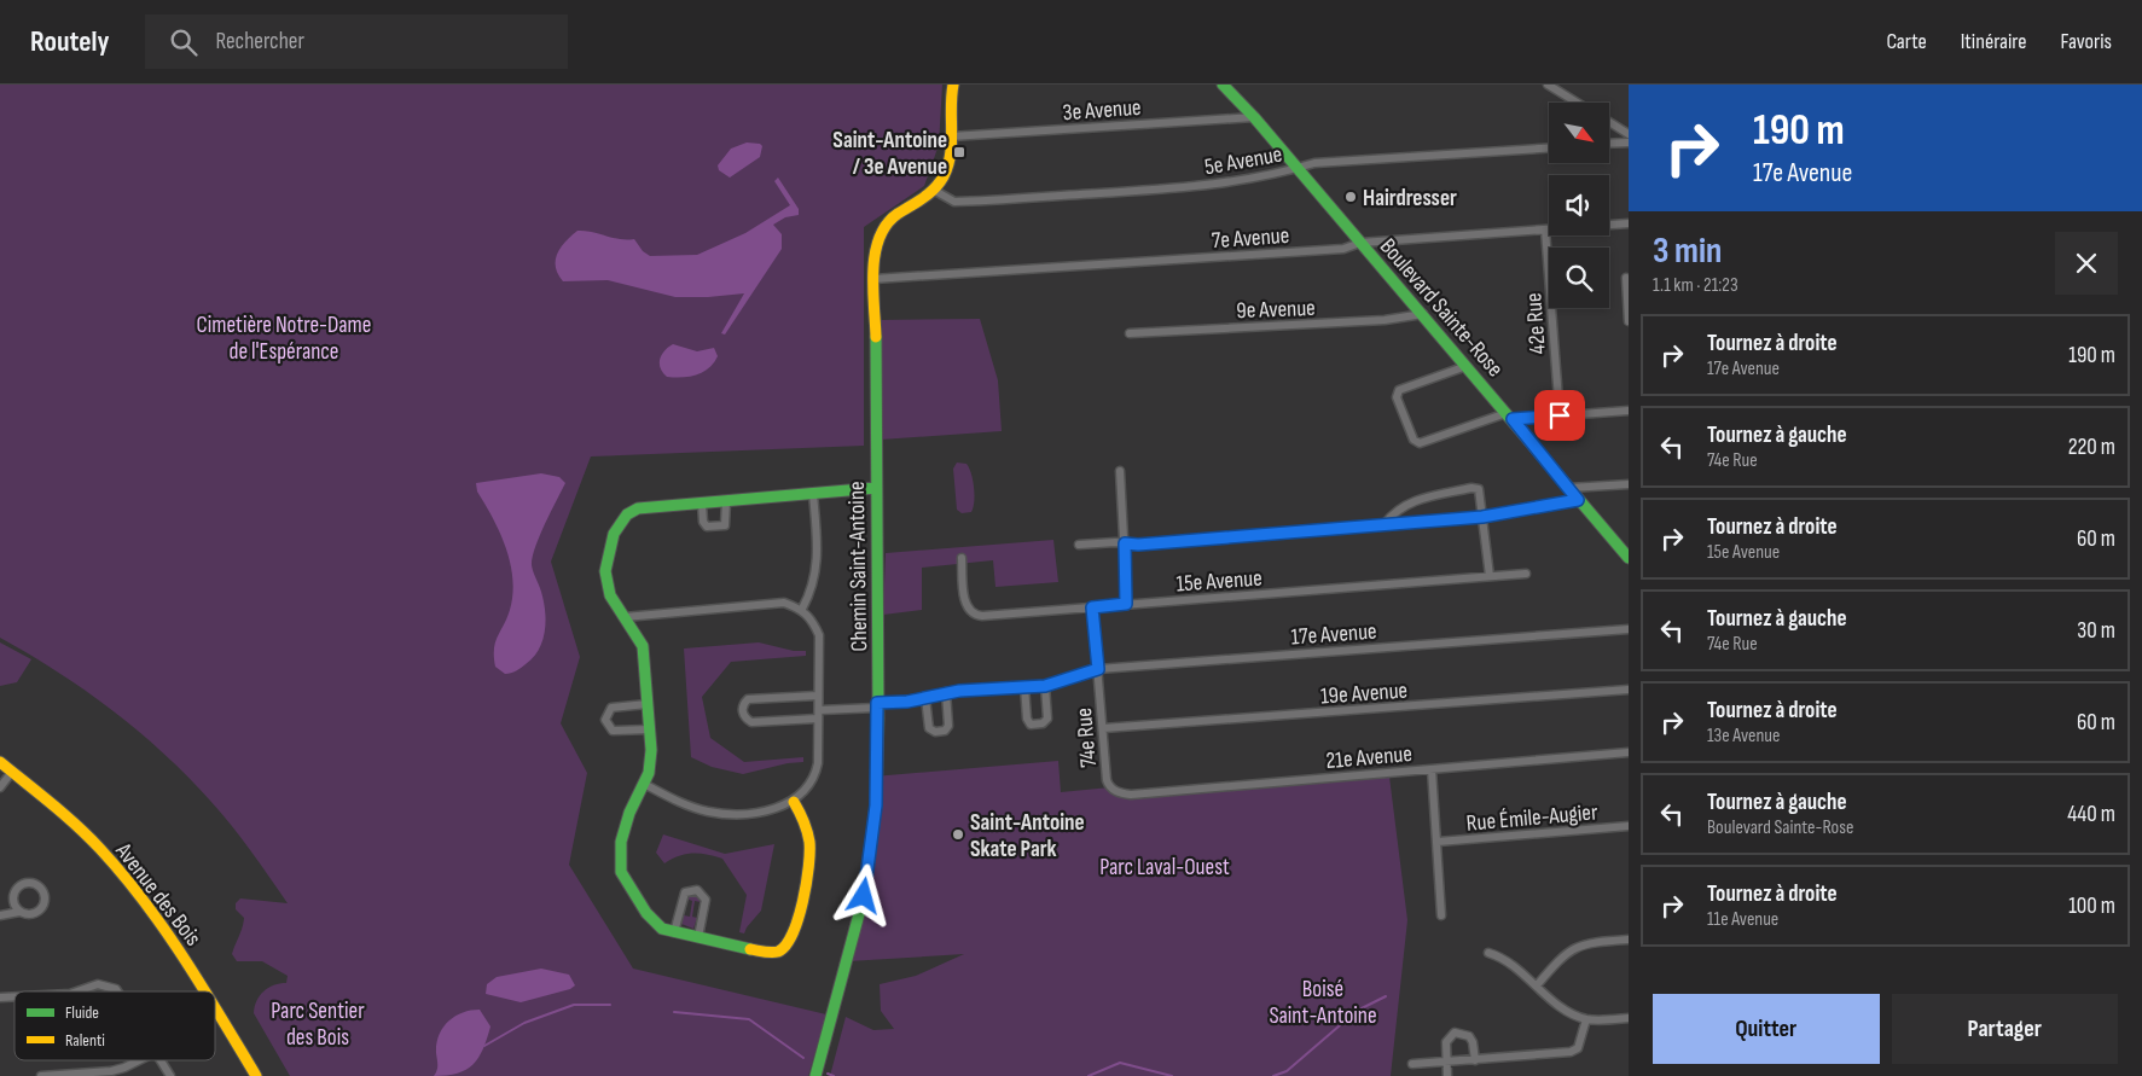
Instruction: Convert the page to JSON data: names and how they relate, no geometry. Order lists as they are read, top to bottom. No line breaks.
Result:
{"streets":{"street":["3e Avenue","5e Avenue","7e Avenue","Boulevard Sainte-Rose","9e Avenue","42e Rue","Chemin Saint-Antoine","15e Avenue","17e Avenue","19e Avenue","74e Rue","21e Avenue","Rue Émile-Augier","Avenue des Bois"]},"crossings":[["3e Avenue","Boulevard Sainte-Rose"],["3e Avenue","Chemin Saint-Antoine"],["5e Avenue","Boulevard Sainte-Rose"],["5e Avenue","Chemin Saint-Antoine"],["7e Avenue","Boulevard Sainte-Rose"],["7e Avenue","42e Rue"],["7e Avenue","Chemin Saint-Antoine"],["Boulevard Sainte-Rose","9e Avenue"],["Chemin Saint-Antoine","17e Avenue"],["15e Avenue","74e Rue"],["17e Avenue","74e Rue"],["19e Avenue","74e Rue"],["74e Rue","21e Avenue"]],"parks":["Cimetière Notre-Dame de l'Espérance","Parc Laval-Ouest","Boisé Saint-Antoine","Parc Sentier des Bois"],"places":{"transit":["Saint-Antoine / 3e Avenue"],"other":["Hairdresser","Saint-Antoine Skate Park"]},"legend":["Fluide","Ralenti"],"north":"bottom right","page":{"header":"Routely","search":"Rechercher","nav":["Carte","Itinéraire","Favoris"],"turn":["190 m","17e Avenue"],"heading":["3 min","1.1 km · 21:23"],"list":[{"name":"Tournez à droite","note":"17e Avenue","value":"190 m"},{"name":"Tournez à gauche","note":"74e Rue","value":"220 m"},{"name":"Tournez à droite","note":"15e Avenue","value":"60 m"},{"name":"Tournez à gauche","note":"74e Rue","value":"30 m"},{"name":"Tournez à droite","note":"13e Avenue","value":"60 m"},{"name":"Tournez à gauche","note":"Boulevard Sainte-Rose","value":"440 m"},{"name":"Tournez à droite","note":"11e Avenue","value":"100 m"}],"buttons":["Quitter","Partager"]}}
